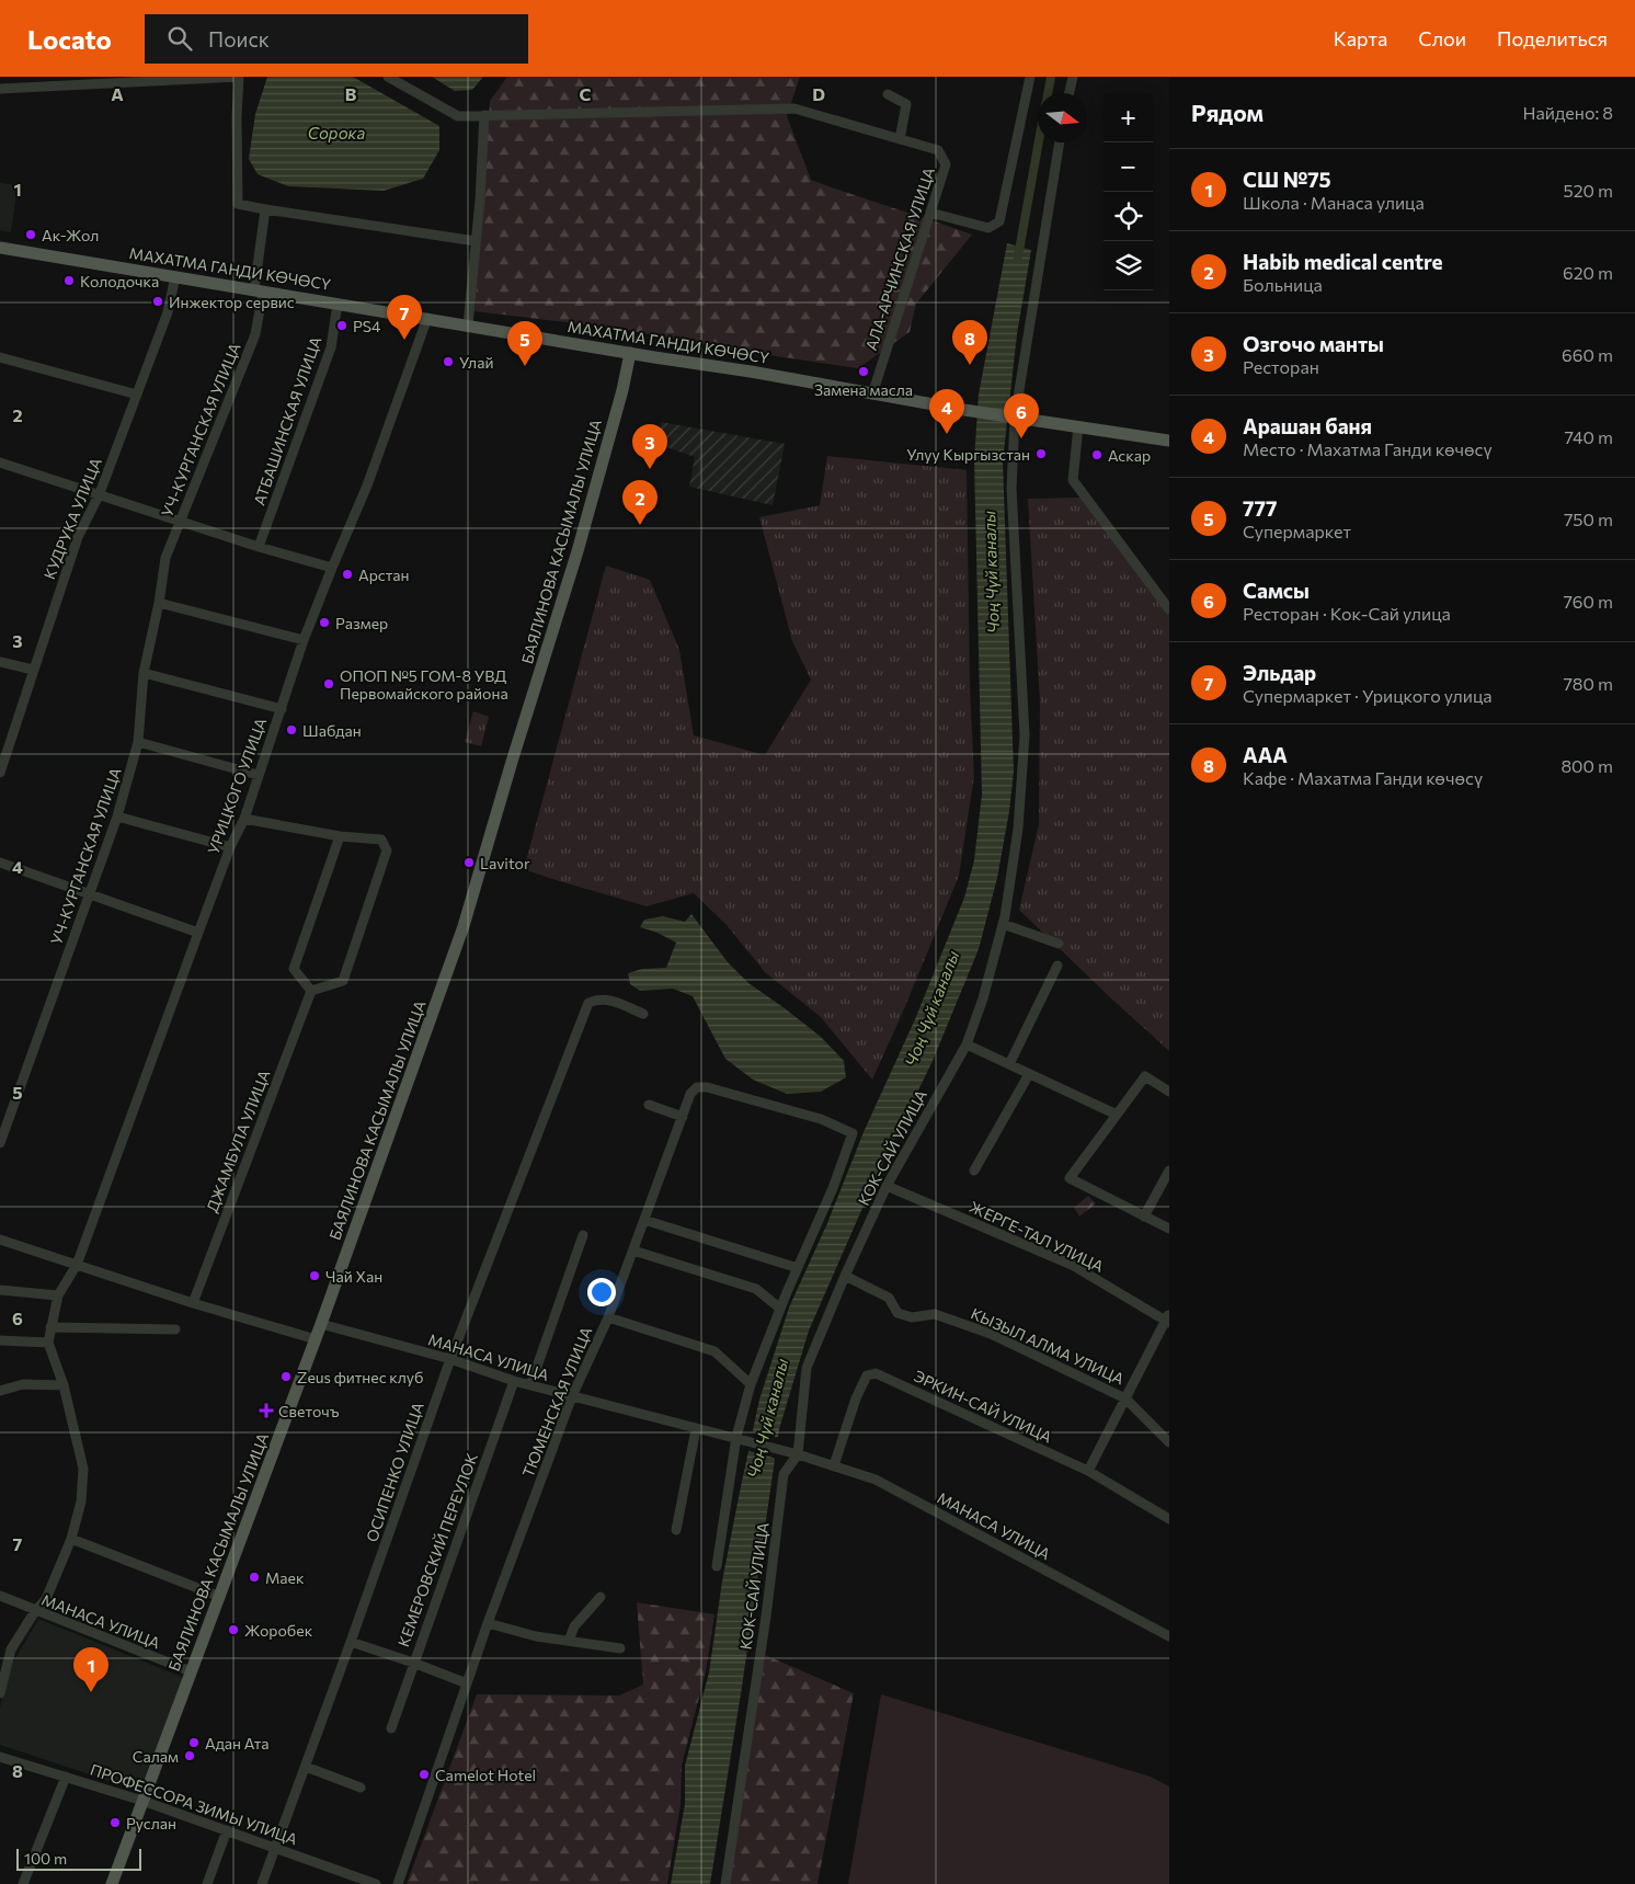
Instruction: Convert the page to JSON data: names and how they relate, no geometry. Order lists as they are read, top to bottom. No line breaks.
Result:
{"streets":{"main road":["МАХАТМА ГАНДИ КӨЧӨСҮ","БАЯЛИНОВА КАСЫМАЛЫ УЛИЦА"],"street":["АЛА-АРЧИНСКАЯ УЛИЦА","АТБАШИНСКАЯ УЛИЦА","УЧ-КУРГАНСКАЯ УЛИЦА","КУДРУКА УЛИЦА","УРИЦКОГО УЛИЦА","ДЖАМБУЛА УЛИЦА","КОК-САЙ УЛИЦА","ЖЕРГЕ-ТАЛ УЛИЦА","КЫЗЫЛ АЛМА УЛИЦА","МАНАСА УЛИЦА","ТЮМЕНСКАЯ УЛИЦА","ЭРКИН-САЙ УЛИЦА","ОСИПЕНКО УЛИЦА","КЕМЕРОВСКИЙ ПЕРЕУЛОК","ПРОФЕССОРА ЗИМЫ УЛИЦА"]},"crossings":[["АЛА-АРЧИНСКАЯ УЛИЦА","МАХАТМА ГАНДИ КӨЧӨСҮ"],["МАХАТМА ГАНДИ КӨЧӨСҮ","АТБАШИНСКАЯ УЛИЦА"],["МАХАТМА ГАНДИ КӨЧӨСҮ","УЧ-КУРГАНСКАЯ УЛИЦА"],["МАХАТМА ГАНДИ КӨЧӨСҮ","КУДРУКА УЛИЦА"],["МАХАТМА ГАНДИ КӨЧӨСҮ","БАЯЛИНОВА КАСЫМАЛЫ УЛИЦА"],["МАХАТМА ГАНДИ КӨЧӨСҮ","УРИЦКОГО УЛИЦА"],["МАХАТМА ГАНДИ КӨЧӨСҮ","КОК-САЙ УЛИЦА"],["БАЯЛИНОВА КАСЫМАЛЫ УЛИЦА","МАНАСА УЛИЦА"],["БАЯЛИНОВА КАСЫМАЛЫ УЛИЦА","ПРОФЕССОРА ЗИМЫ УЛИЦА"],["КОК-САЙ УЛИЦА","ЖЕРГЕ-ТАЛ УЛИЦА"],["КОК-САЙ УЛИЦА","КЫЗЫЛ АЛМА УЛИЦА"],["КОК-САЙ УЛИЦА","МАНАСА УЛИЦА"],["МАНАСА УЛИЦА","ТЮМЕНСКАЯ УЛИЦА"],["МАНАСА УЛИЦА","ЭРКИН-САЙ УЛИЦА"],["МАНАСА УЛИЦА","ОСИПЕНКО УЛИЦА"],["МАНАСА УЛИЦА","КЕМЕРОВСКИЙ ПЕРЕУЛОК"],["ОСИПЕНКО УЛИЦА","ПРОФЕССОРА ЗИМЫ УЛИЦА"]],"water":["Сорока","Чоң Чүй каналы"],"places":{"other":["Ак-Жол","Колодочка","Инжектор сервис","PS4","Улай","Замена масла","Улуу Кыргызстан","Аскар","Арстан","Размер","ОПОП №5 ГОМ-8 УВД Первомайского района","Шабдан","Lavitor","Чай Хан","Zeus фитнес клуб","Маек","Жоробек","Адан Ата","Салам","Camelot Hotel","Руслан"],"health":["Светочъ"]},"scale_bar":"100 m","north":"right","page":{"header":"Locato","search":"Поиск","nav":["Карта","Слои","Поделиться"],"heading":["Рядом","Найдено: 8"],"map_buttons":["+","−"],"list":[{"mark":"1","name":"СШ №75","note":"Школа · Манаса улица","value":"520 m"},{"mark":"2","name":"Habib medical centre","note":"Больница","value":"620 m"},{"mark":"3","name":"Озгочо манты","note":"Ресторан","value":"660 m"},{"mark":"4","name":"Арашан баня","note":"Место · Махатма Ганди көчөсү","value":"740 m"},{"mark":"5","name":"777","note":"Супермаркет","value":"750 m"},{"mark":"6","name":"Самсы","note":"Ресторан · Кок-Сай улица","value":"760 m"},{"mark":"7","name":"Эльдар","note":"Супермаркет · Урицкого улица","value":"780 m"},{"mark":"8","name":"ААА","note":"Кафе · Махатма Ганди көчөсү","value":"800 m"}],"pins":["7","8","5","4","6","3","2","1"],"scale":"100 m"},"grid":{"columns":["A","B","C","D"],"rows":["1","2","3","4","5","6","7","8"]}}
